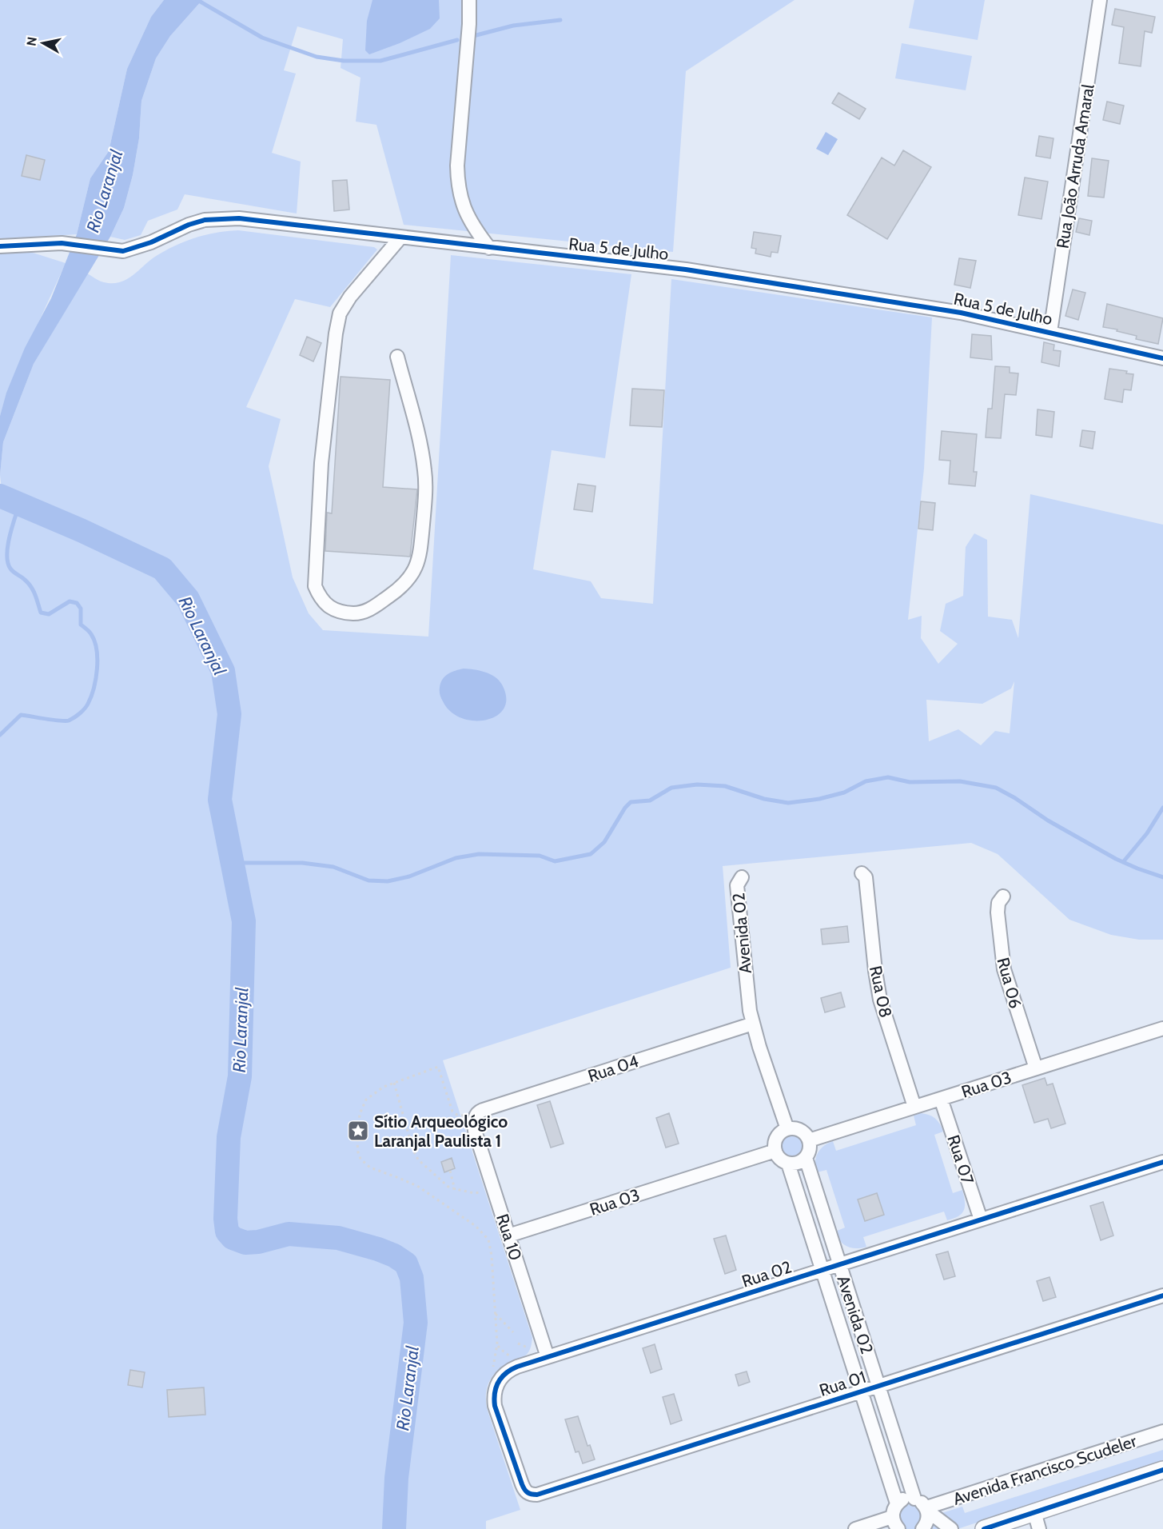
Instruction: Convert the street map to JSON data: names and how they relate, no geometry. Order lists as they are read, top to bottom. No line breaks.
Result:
{"streets":{"street":["Rua João Arruda Amaral","Rua 5 de Julho","Avenida 02","Rua 06","Rua 08","Rua 04","Rua 03","Rua 07","Rua 10","Rua 02","Rua 01","Avenida Francisco Scudeler"]},"crossings":[["Rua João Arruda Amaral","Rua 5 de Julho"],["Avenida 02","Rua 04"],["Avenida 02","Rua 03"],["Avenida 02","Rua 02"],["Avenida 02","Rua 01"],["Rua 06","Rua 03"],["Rua 08","Rua 03"],["Rua 04","Rua 10"],["Rua 03","Rua 07"],["Rua 03","Rua 10"],["Rua 07","Rua 02"],["Rua 10","Rua 02"],["Rua 02","Rua 01"]],"water":["Rio Laranjal"],"places":{"place":["Sítio Arqueológico Laranjal Paulista 1"]},"north":"left"}
